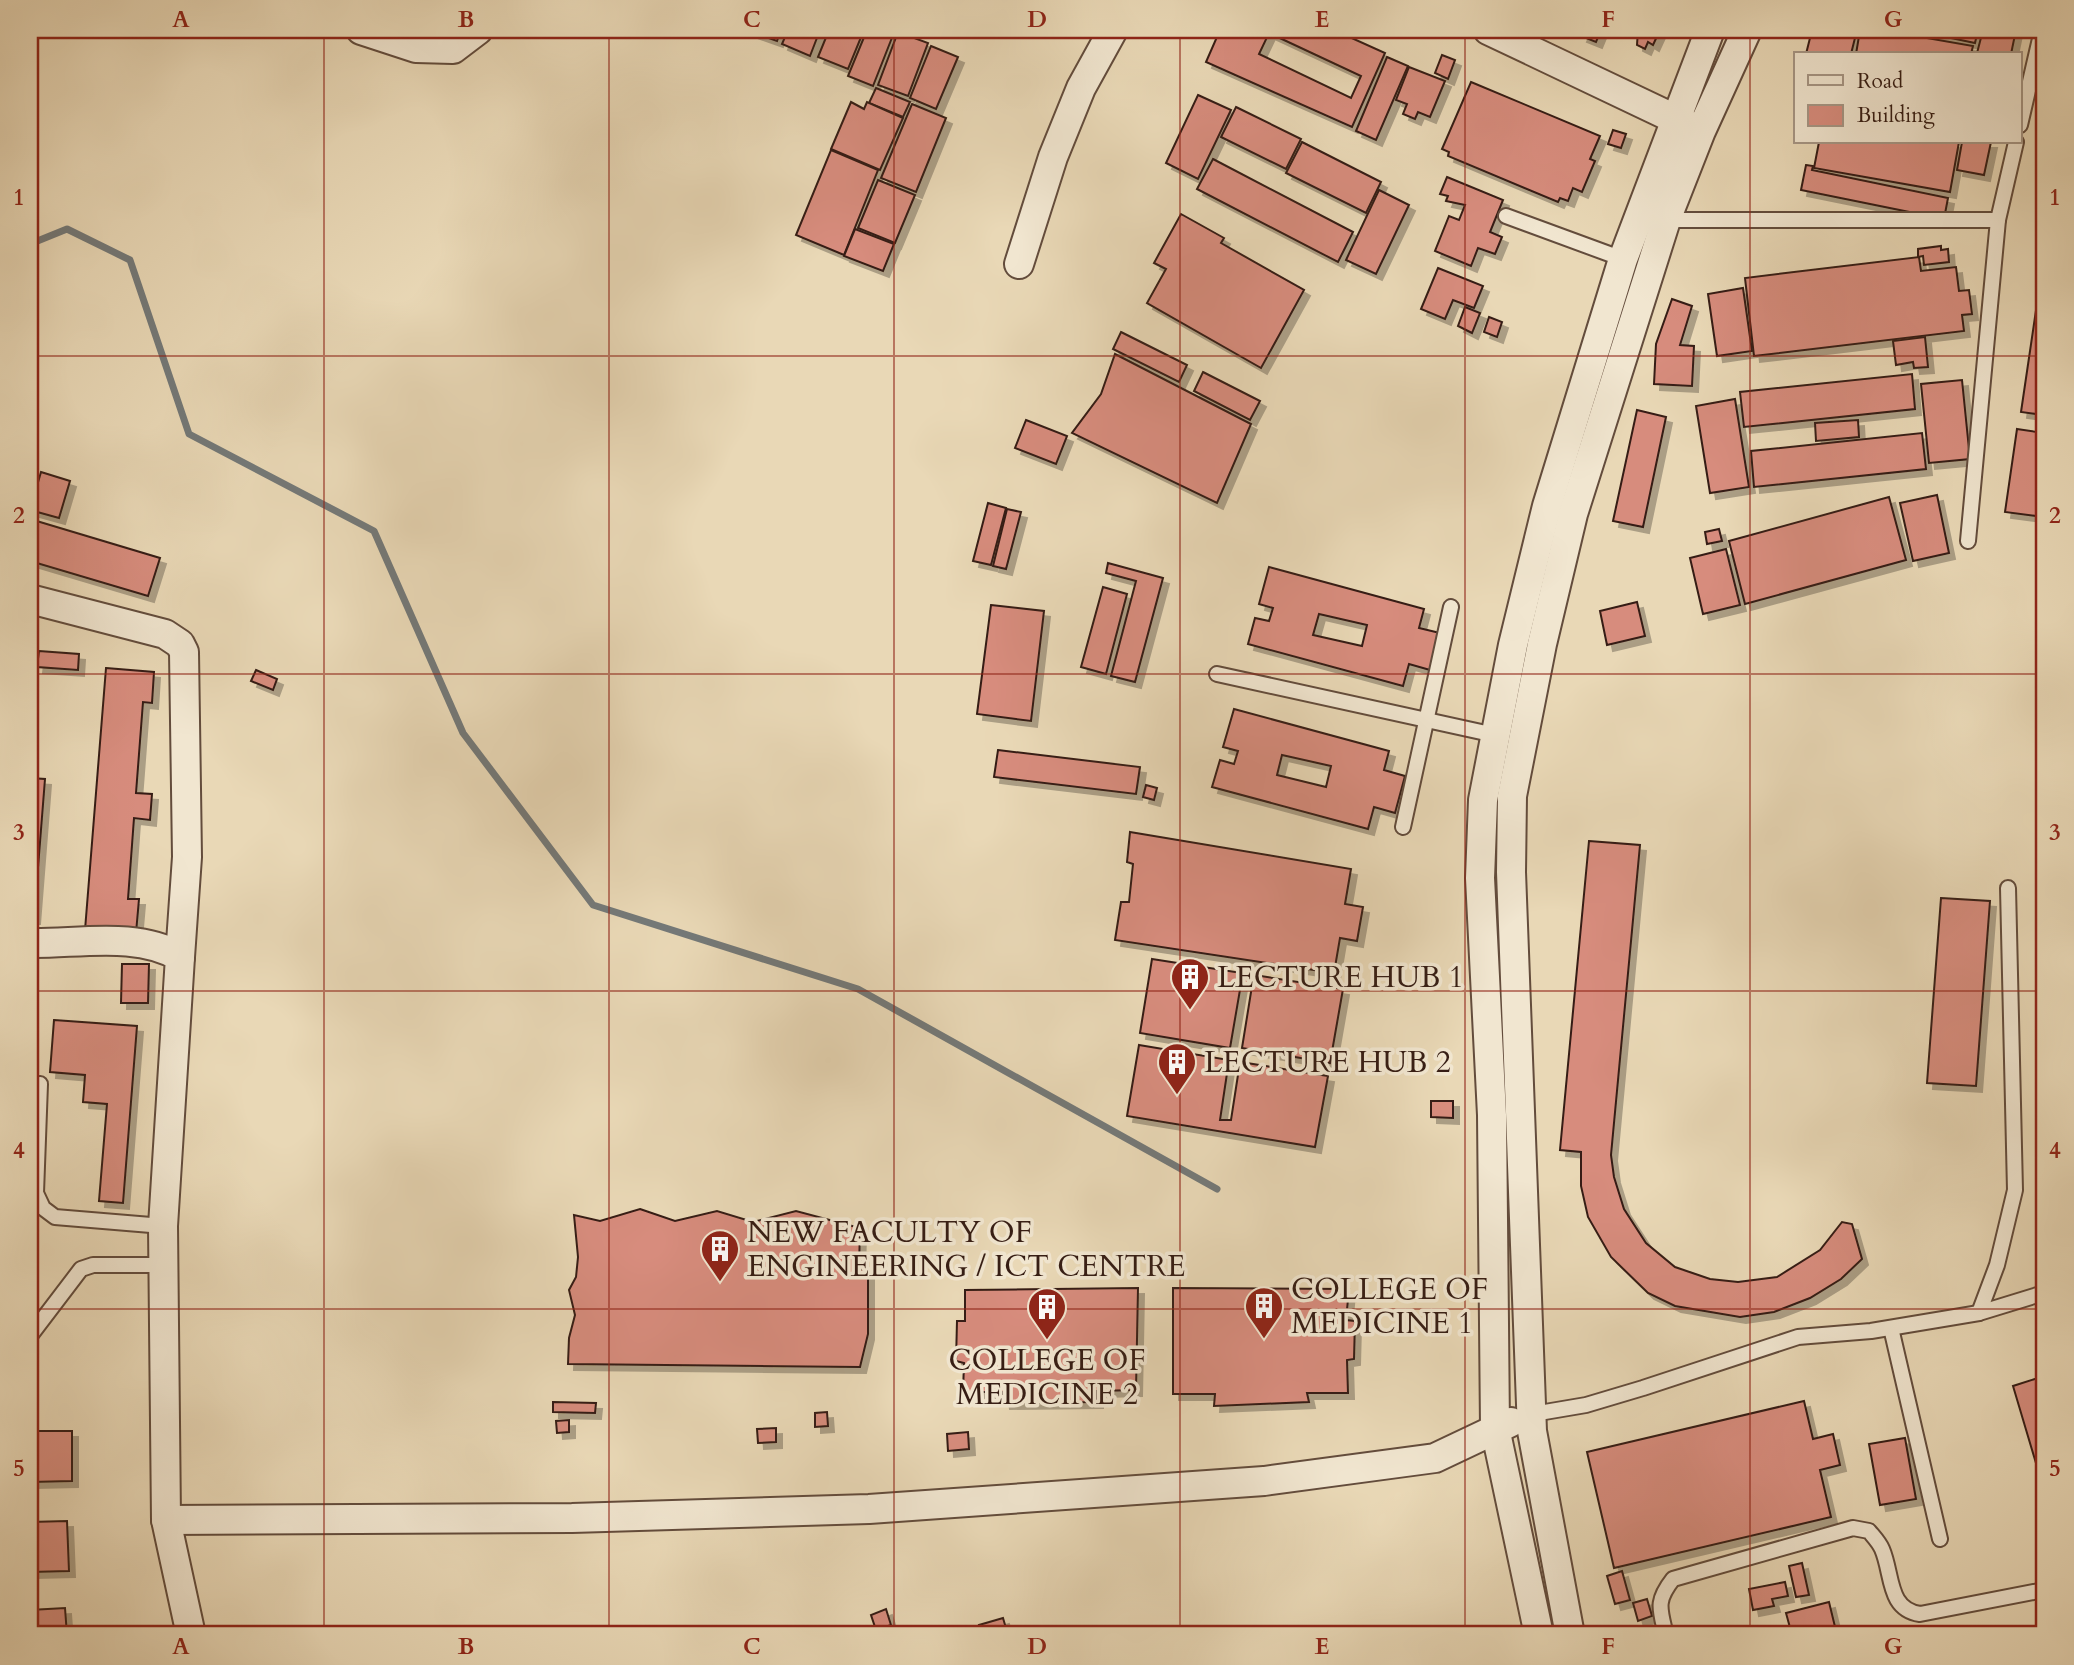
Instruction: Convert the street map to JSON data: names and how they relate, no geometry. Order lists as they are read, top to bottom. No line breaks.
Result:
{"places":{"building":["LECTURE HUB 1","LECTURE HUB 2","NEW FACULTY OF ENGINEERING / ICT CENTRE","COLLEGE OF MEDICINE 1","COLLEGE OF MEDICINE 2"]},"legend":["Road","Building"],"grid":{"columns":["A","B","C","D","E","F","G"],"rows":["1","2","3","4","5"]}}
